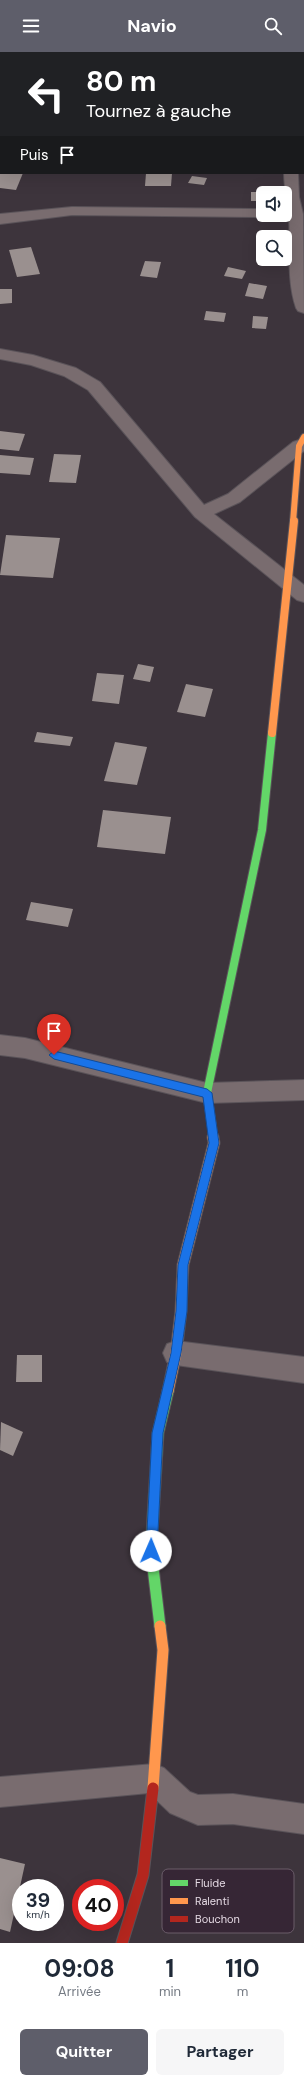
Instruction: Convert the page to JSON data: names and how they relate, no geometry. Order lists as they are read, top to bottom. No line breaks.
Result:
{"legend":["Fluide","Ralenti","Bouchon"],"page":{"header":"Navio","turn":["80 m","Tournez à gauche"],"then":"Puis","speed":"39 km/h","limit":"40","eta":["09:08","Arrivée","1","min","110","m"],"buttons":["Quitter","Partager"]}}
